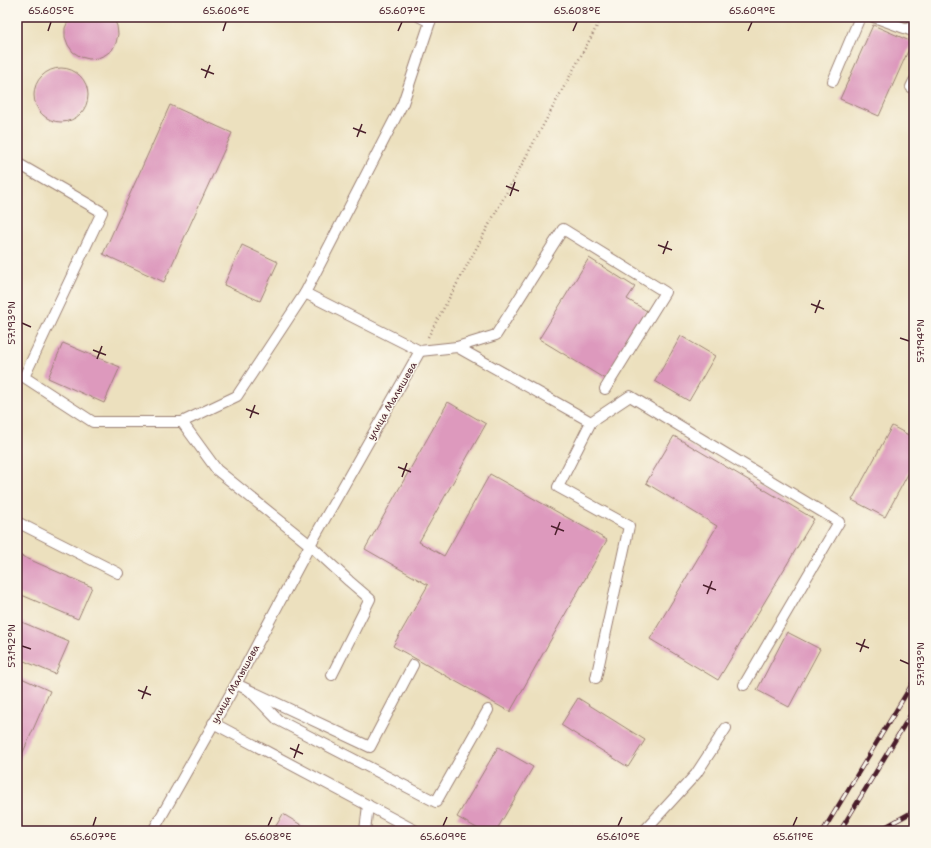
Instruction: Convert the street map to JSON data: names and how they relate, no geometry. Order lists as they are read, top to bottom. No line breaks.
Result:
{"streets":{"lane":["улица Малышева"]},"coordinates":["65.605°E","65.606°E","65.607°E","65.608°E","65.609°E","57.193°N","57.194°N","57.192°N","65.610°E","65.611°E"]}
